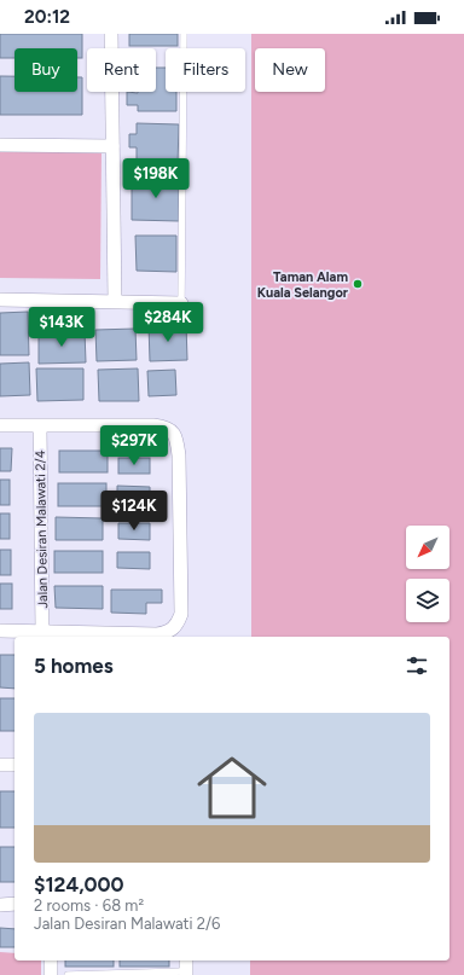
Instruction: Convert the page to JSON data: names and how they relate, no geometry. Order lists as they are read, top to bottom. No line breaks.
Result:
{"streets":{"street":["Jalan Desiran Malawati 2/4"]},"places":["Taman Alam Kuala Selangor"],"north":"bottom left","page":{"status":"20:12","chip":["Buy","Rent","Filters","New"],"price":["$198K","$284K","$143K","$297K","$124K"],"heading":"5 homes","list":[{"name":"$124,000","note":"2 rooms · 68 m² · Jalan Desiran Malawati 2/6"}]}}
